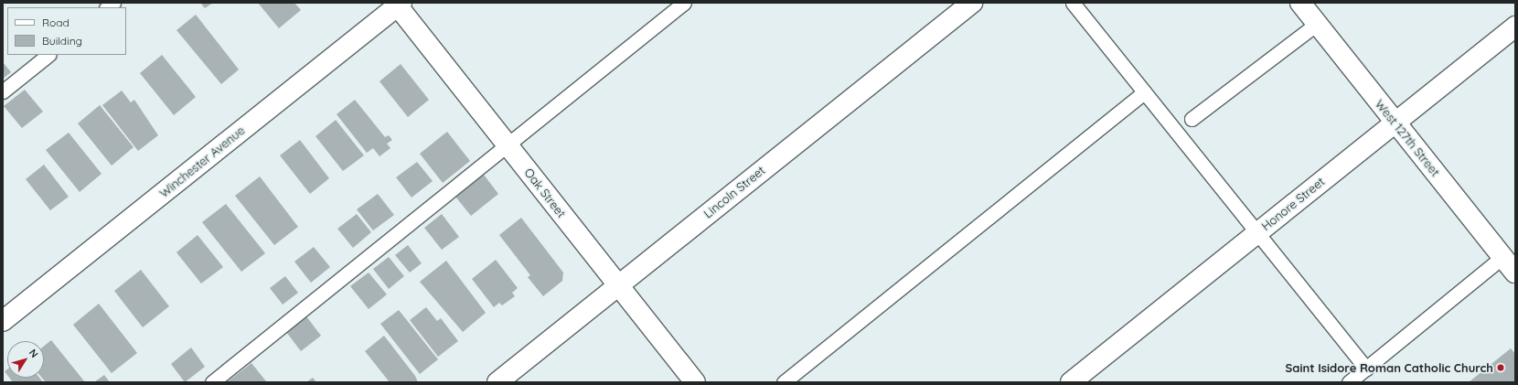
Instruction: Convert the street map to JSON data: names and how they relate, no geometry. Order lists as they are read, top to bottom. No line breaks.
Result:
{"streets":{"street":["West 127th Street","Winchester Avenue","Lincoln Street","Oak Street","Honore Street"]},"crossings":[["West 127th Street","Honore Street"],["Winchester Avenue","Oak Street"],["Lincoln Street","Oak Street"]],"places":["Saint Isidore Roman Catholic Church"],"legend":["Road","Building"],"north":"top right"}
